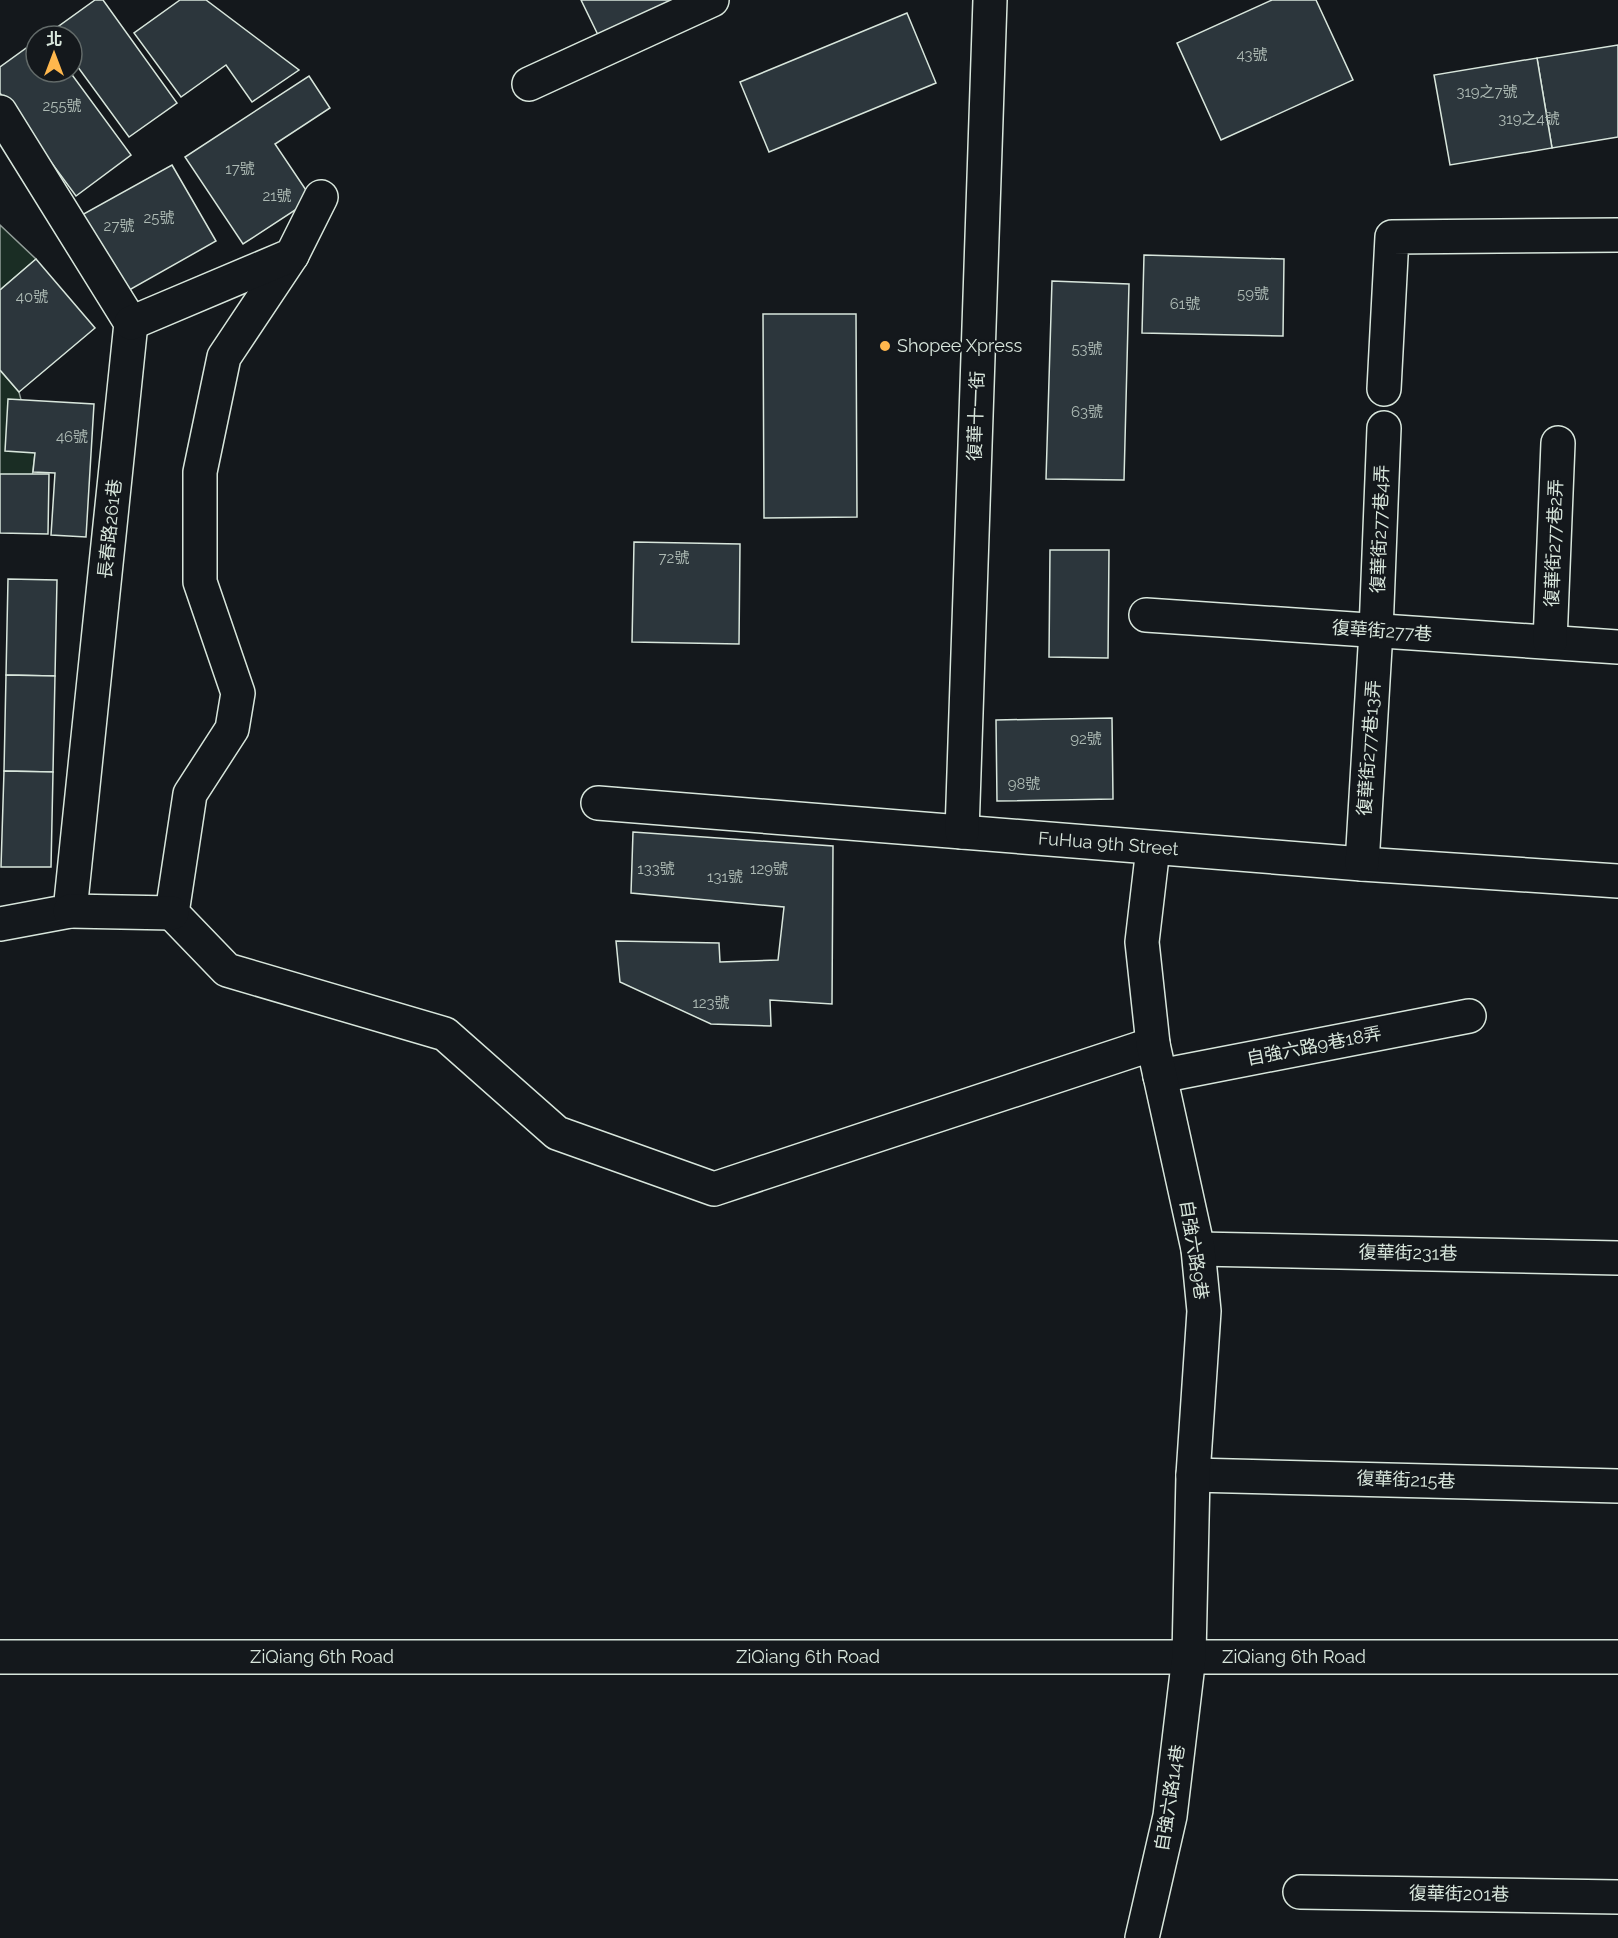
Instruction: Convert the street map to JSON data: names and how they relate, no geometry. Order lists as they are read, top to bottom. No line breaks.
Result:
{"streets":{"street":["復華十一街","長春路261巷","復華街277巷4弄","復華街277巷2弄","復華街277巷","復華街277巷13弄","FuHua 9th Street","自強六路9巷18弄","自強六路9巷","復華街231巷","復華街215巷","ZiQiang 6th Road","自強六路14巷","復華街201巷"]},"crossings":[["復華十一街","FuHua 9th Street"],["復華街277巷4弄","復華街277巷"],["復華街277巷4弄","復華街277巷13弄"],["復華街277巷2弄","復華街277巷"],["復華街277巷","復華街277巷13弄"],["復華街277巷13弄","FuHua 9th Street"],["FuHua 9th Street","自強六路9巷"],["自強六路9巷18弄","自強六路9巷"],["自強六路9巷","復華街231巷"],["自強六路9巷","復華街215巷"],["自強六路9巷","ZiQiang 6th Road"],["自強六路9巷","自強六路14巷"],["ZiQiang 6th Road","自強六路14巷"]],"places":["Shopee Xpress"],"house_numbers":["43號","319之7號","255號","319之4號","17號","21號","25號","27號","59號","40號","61號","53號","63號","46號","72號","92號","98號","133號","129號","131號","123號"],"north":"top"}
